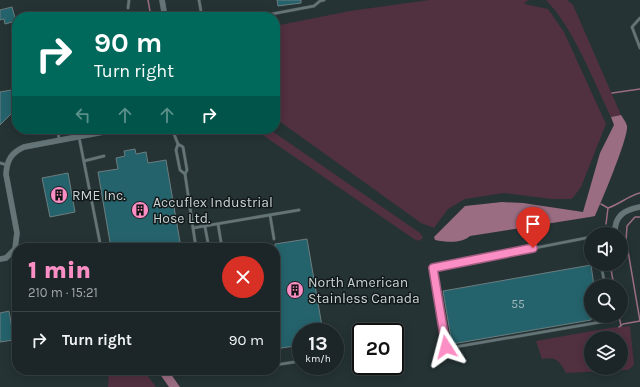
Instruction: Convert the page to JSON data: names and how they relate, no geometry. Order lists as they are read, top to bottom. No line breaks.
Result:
{"places":{"building":["RME Inc.","Accuflex Industrial Hose Ltd.","North American Stainless Canada"]},"house_numbers":["55"],"page":{"turn":["90 m","Turn right"],"heading":["1 min","210 m · 15:21"],"list":[{"name":"Turn right","value":"90 m"}],"speed":"13 km/h","limit":"20"}}
